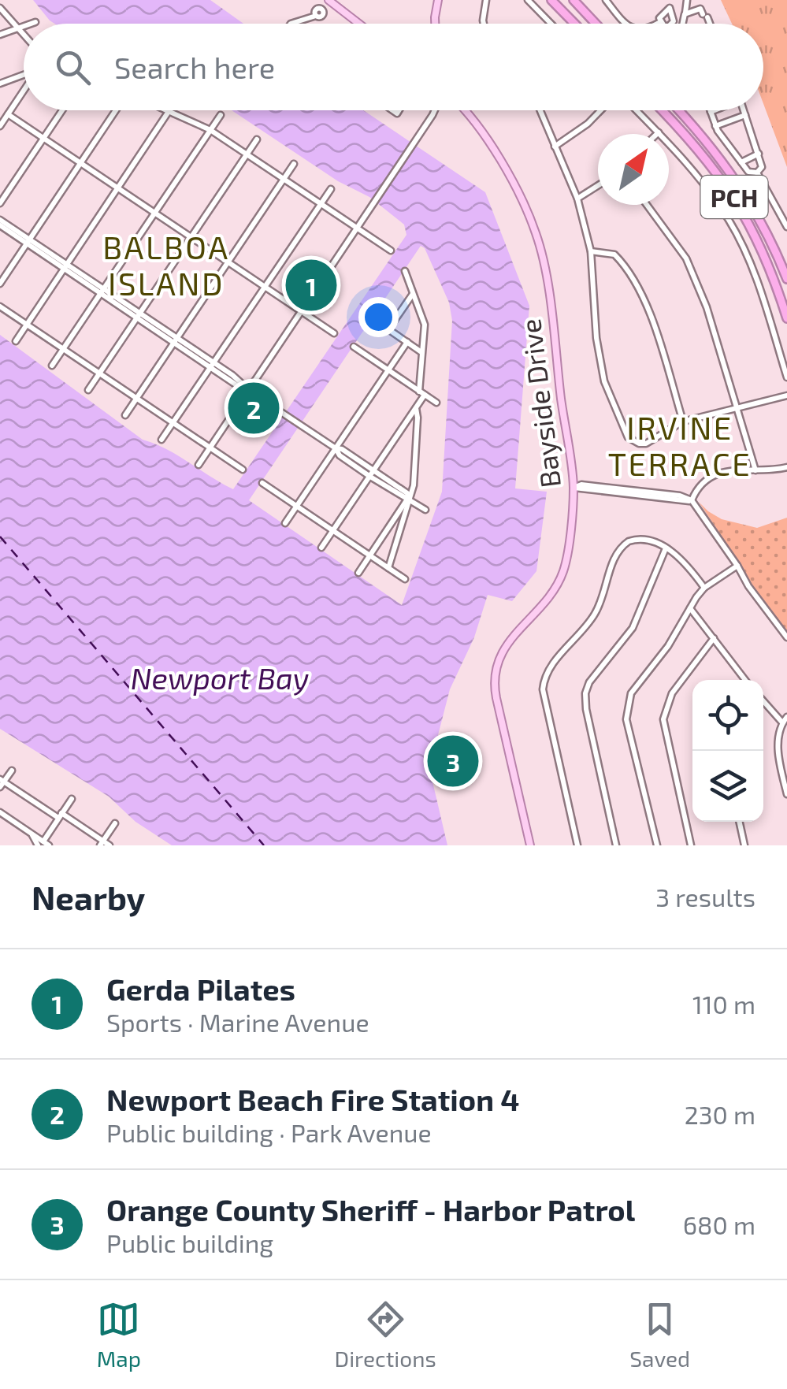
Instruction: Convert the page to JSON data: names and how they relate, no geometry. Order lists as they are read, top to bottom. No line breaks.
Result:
{"streets":{"highway":["PCH"],"main road":["Bayside Drive"]},"districts":["BALBOA ISLAND","IRVINE TERRACE"],"water":["Newport Bay"],"north":"top right","page":{"search":"Search here","pins":["1","2","3"],"heading":["Nearby","3 results"],"list":[{"mark":"1","name":"Gerda Pilates","note":"Sports · Marine Avenue","value":"110 m"},{"mark":"2","name":"Newport Beach Fire Station 4","note":"Public building · Park Avenue","value":"230 m"},{"mark":"3","name":"Orange County Sheriff - Harbor Patrol","note":"Public building","value":"680 m"}],"nav":["Map","Directions","Saved"]}}
